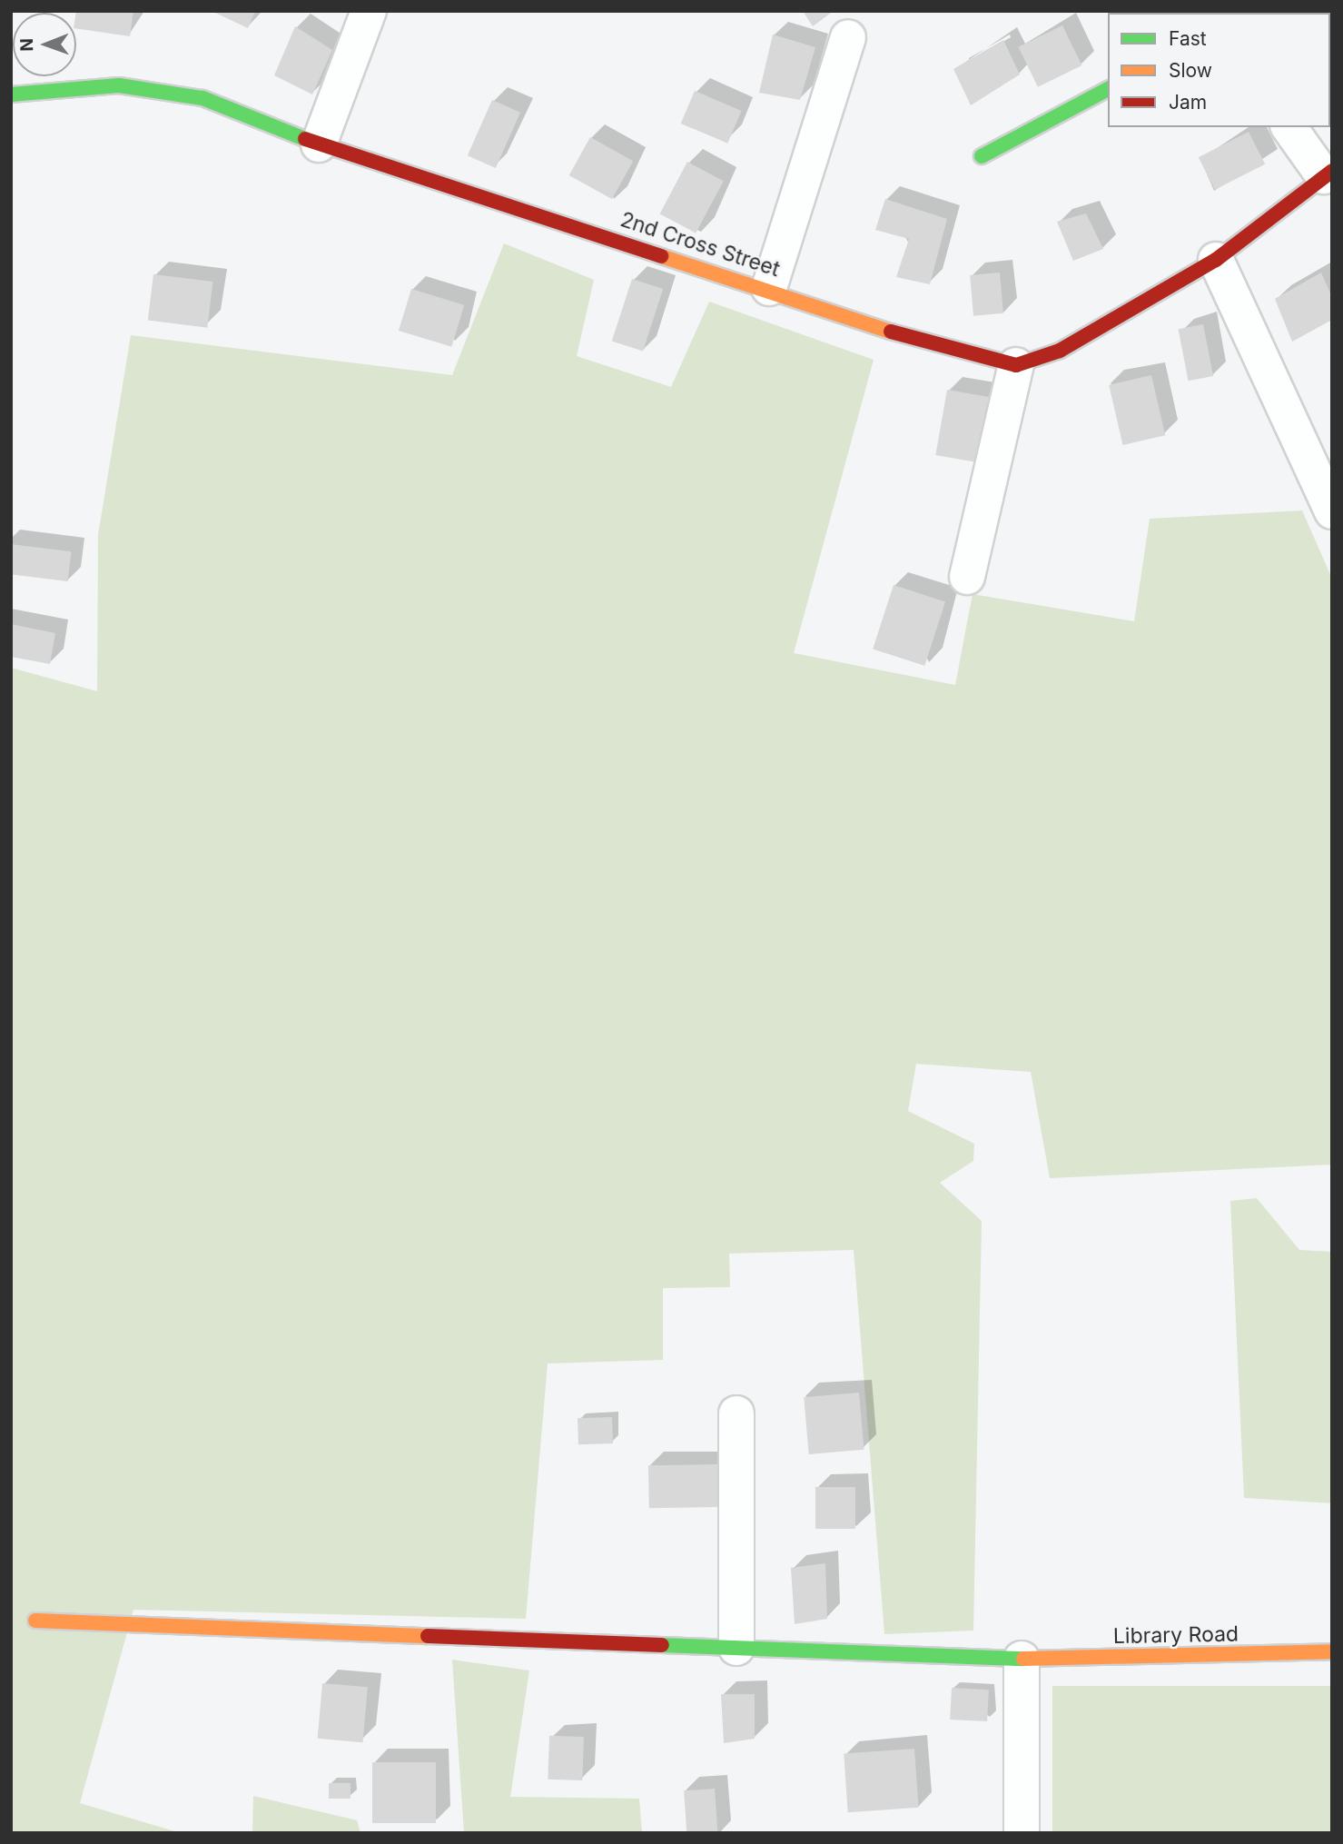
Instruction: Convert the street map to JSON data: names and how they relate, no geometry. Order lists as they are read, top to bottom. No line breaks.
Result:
{"streets":{"street":["2nd Cross Street","Library Road"]},"legend":["Fast","Slow","Jam"],"north":"left"}
